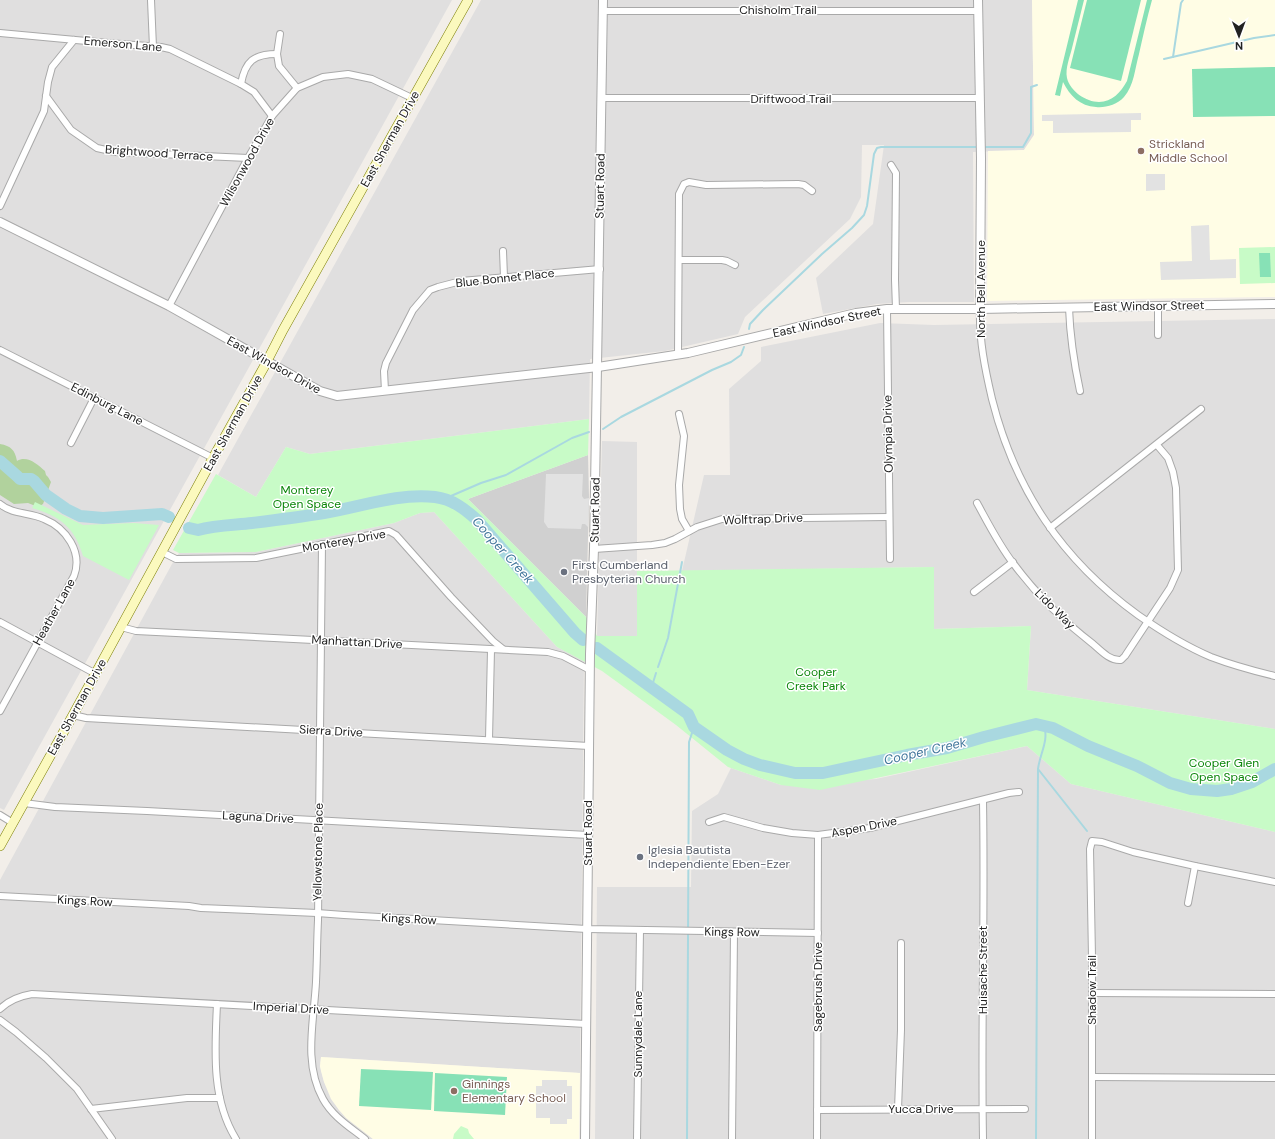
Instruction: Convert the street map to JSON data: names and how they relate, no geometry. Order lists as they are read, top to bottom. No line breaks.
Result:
{"streets":{"main road":["East Sherman Drive"],"street":["Chisholm Trail","Emerson Lane","Driftwood Trail","Brightwood Terrace","Wilsonwood Drive","Stuart Road","Blue Bonnet Place","North Bell Avenue","East Windsor Street","East Windsor Drive","Edinburg Lane","Olympia Drive","Wolftrap Drive","Monterey Drive","Lido Way","Heather Lane","Manhattan Drive","Sierra Drive","Laguna Drive","Aspen Drive","Yellowstone Place","Kings Row","Huisache Street","Sagebrush Drive","Shadow Trail","Imperial Drive","Sunnydale Lane","Yucca Drive"]},"crossings":[["Chisholm Trail","Stuart Road"],["Chisholm Trail","North Bell Avenue"],["Emerson Lane","Wilsonwood Drive"],["Driftwood Trail","Stuart Road"],["Driftwood Trail","North Bell Avenue"],["East Sherman Drive","Wilsonwood Drive"],["East Sherman Drive","East Windsor Drive"],["East Sherman Drive","Edinburg Lane"],["East Sherman Drive","Monterey Drive"],["East Sherman Drive","Manhattan Drive"],["East Sherman Drive","Sierra Drive"],["East Sherman Drive","Laguna Drive"],["Brightwood Terrace","Wilsonwood Drive"],["Wilsonwood Drive","East Windsor Drive"],["Stuart Road","Blue Bonnet Place"],["Stuart Road","East Windsor Street"],["Stuart Road","East Windsor Drive"],["Stuart Road","Wolftrap Drive"],["Stuart Road","Manhattan Drive"],["Stuart Road","Sierra Drive"],["Stuart Road","Laguna Drive"],["Stuart Road","Kings Row"],["Stuart Road","Imperial Drive"],["Blue Bonnet Place","East Windsor Drive"],["North Bell Avenue","East Windsor Street"],["North Bell Avenue","Lido Way"],["East Windsor Street","East Windsor Drive"],["East Windsor Street","Olympia Drive"],["Olympia Drive","Wolftrap Drive"],["Monterey Drive","Manhattan Drive"],["Monterey Drive","Yellowstone Place"],["Manhattan Drive","Yellowstone Place"],["Sierra Drive","Yellowstone Place"],["Laguna Drive","Yellowstone Place"],["Aspen Drive","Huisache Street"],["Aspen Drive","Sagebrush Drive"],["Yellowstone Place","Kings Row"],["Yellowstone Place","Imperial Drive"],["Kings Row","Sagebrush Drive"],["Kings Row","Sunnydale Lane"],["Huisache Street","Yucca Drive"],["Sagebrush Drive","Yucca Drive"]],"water":["Cooper Creek"],"parks":["Monterey Open Space","Cooper Creek Park","Cooper Glen Open Space"],"places":["Strickland Middle School","First Cumberland Presbyterian Church","Iglesia Bautista Independiente Eben-Ezer","Ginnings Elementary School"],"north":"bottom"}
